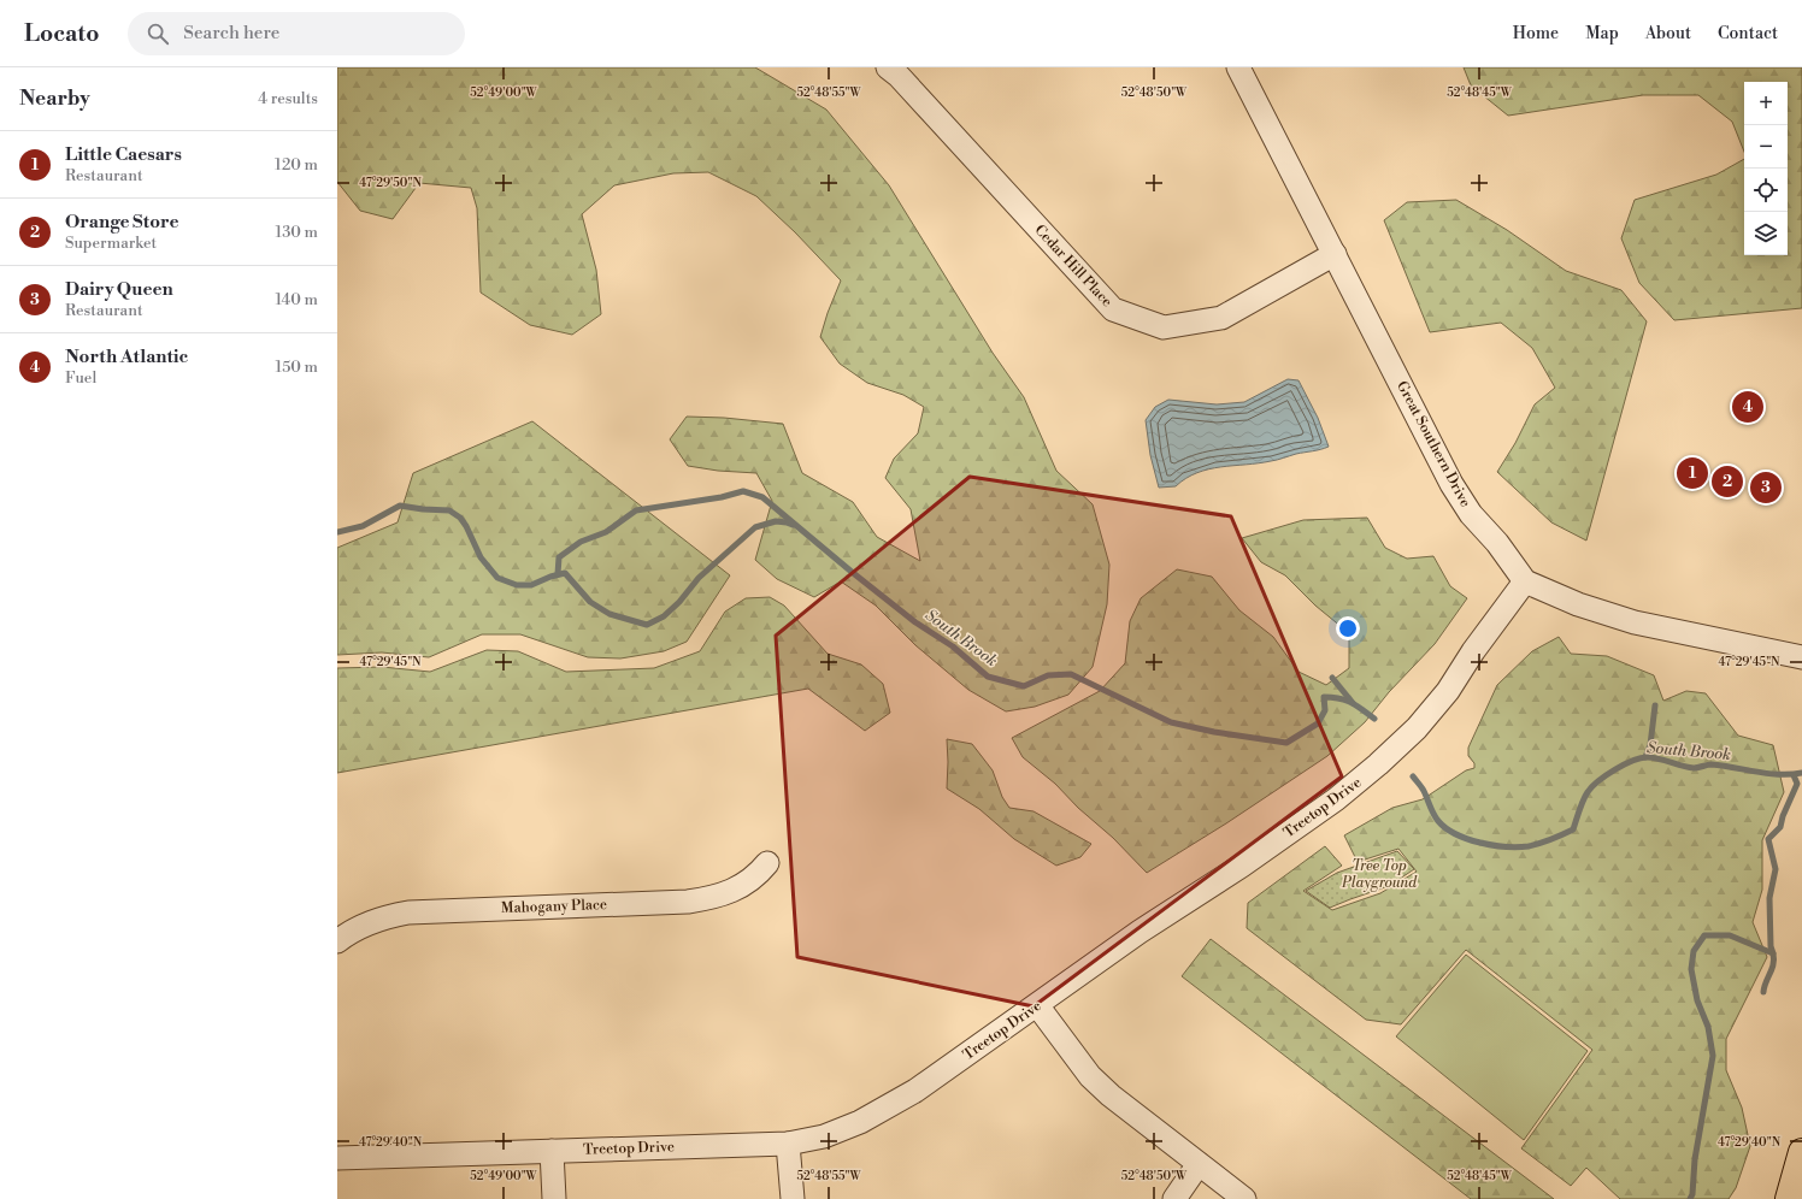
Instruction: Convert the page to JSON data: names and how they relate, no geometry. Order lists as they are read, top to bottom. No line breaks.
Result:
{"streets":{"street":["Cedar Hill Place","Great Southern Drive","Treetop Drive","Mahogany Place"]},"crossings":[["Cedar Hill Place","Great Southern Drive"],["Great Southern Drive","Treetop Drive"]],"water":["South Brook"],"parks":["Tree Top Playground"],"page":{"header":"Locato","search":"Search here","nav":["Home","Map","About","Contact"],"heading":["Nearby","4 results"],"map_buttons":["+","−"],"list":[{"mark":"1","name":"Little Caesars","note":"Restaurant","value":"120 m"},{"mark":"2","name":"Orange Store","note":"Supermarket","value":"130 m"},{"mark":"3","name":"Dairy Queen","note":"Restaurant","value":"140 m"},{"mark":"4","name":"North Atlantic","note":"Fuel","value":"150 m"}],"pins":["4","1","2","3"]},"coordinates":["52°49'00\"W","52°48'55\"W","52°48'50\"W","52°48'45\"W","47°29'50\"N","47°29'45\"N","47°29'40\"N"]}
